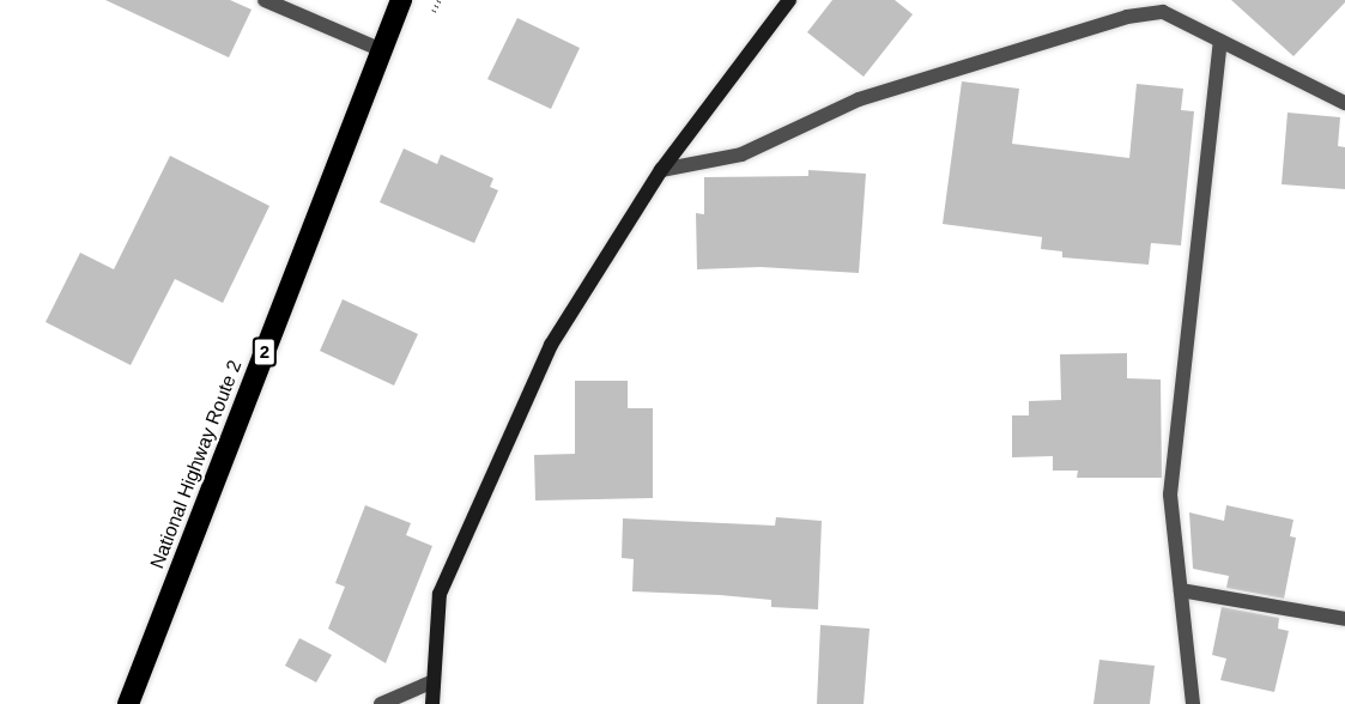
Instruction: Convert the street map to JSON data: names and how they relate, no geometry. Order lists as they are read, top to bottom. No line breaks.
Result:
{"streets":{"highway":["2","National Highway Route 2"]}}
